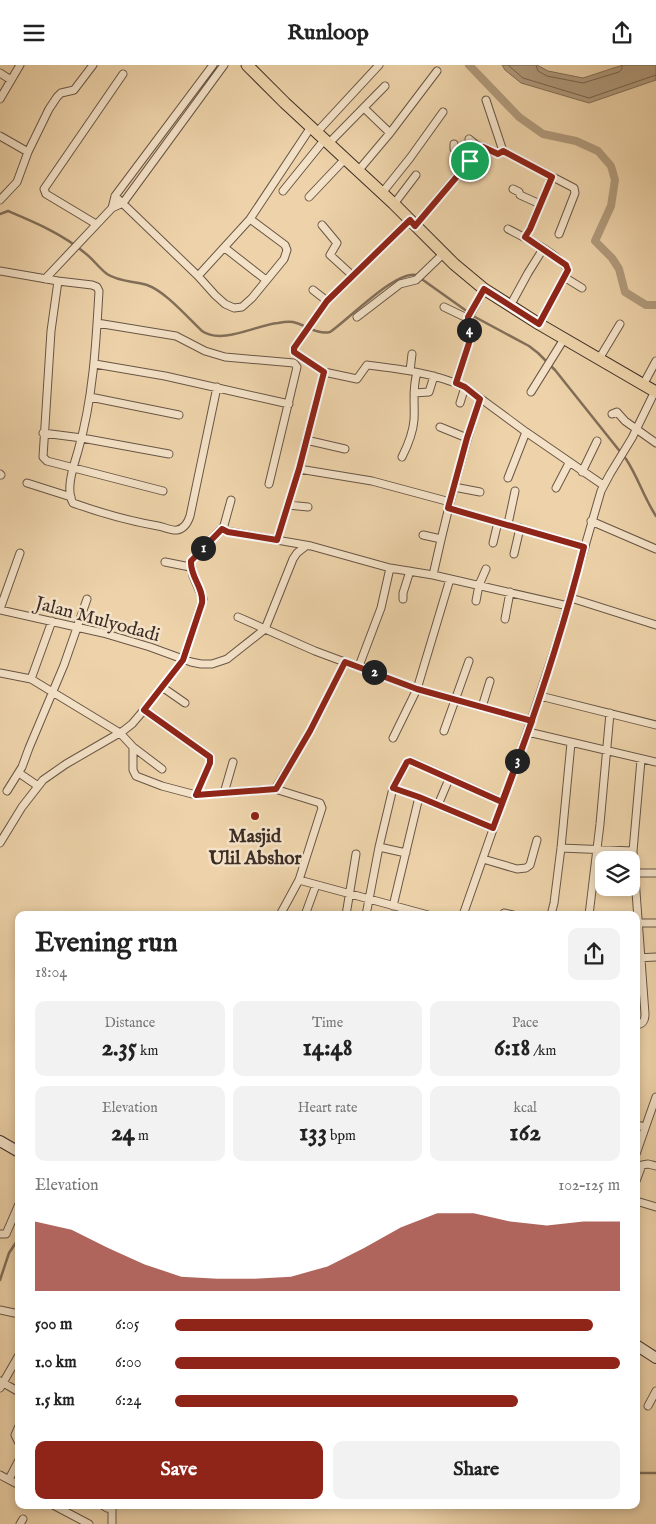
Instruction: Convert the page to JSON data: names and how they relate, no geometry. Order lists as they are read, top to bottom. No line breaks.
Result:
{"streets":{"street":["Jalan Mulyodadi"]},"places":["Masjid Ulil Abshor"],"page":{"header":"Runloop","pins":["4","1","2","3"],"heading":["Evening run","18:04"],"stats":[["Distance","2.35 km"],["Time","14:48"],["Pace","6:18 /km"],["Elevation","24 m"],["Heart rate","133 bpm"],["kcal","162"]],"chart":["Elevation","102–125 m"],"list":[{"name":"500 m","note":"6:05"},{"name":"1.0 km","note":"6:00"},{"name":"1.5 km","note":"6:24"}],"buttons":["Save","Share"]}}
